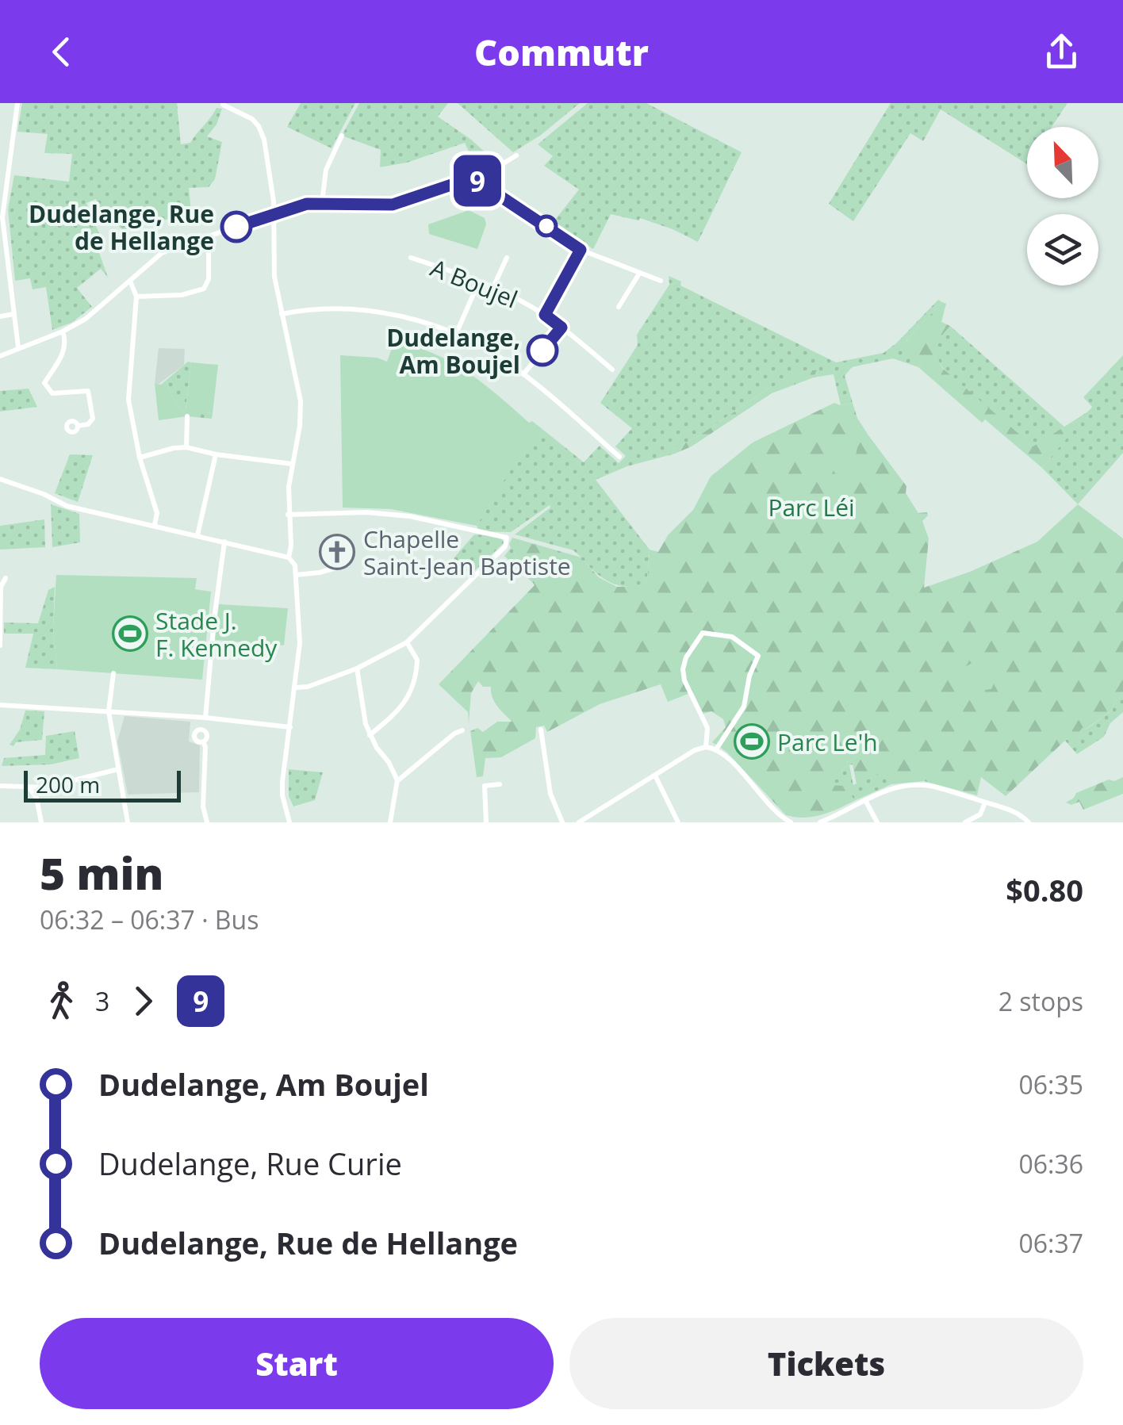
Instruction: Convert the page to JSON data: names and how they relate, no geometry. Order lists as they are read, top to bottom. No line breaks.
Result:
{"streets":{"street":["A Boujel"]},"parks":["Parc Léi"],"places":{"other":["Dudelange, Rue de Hellange","Dudelange, Am Boujel"],"church":["Chapelle Saint-Jean Baptiste"],"sports":["Stade J. F. Kennedy","Parc Le'h"]},"lines":["bus line 9"],"scale_bar":"200 m","north":"top left","page":{"header":"Commutr","on_map":"9","scale":"200 m","heading":["5 min","06:32 – 06:37 · Bus","$0.80"],"legs":["3","9","2 stops"],"list":[{"name":"Dudelange, Am Boujel","value":"06:35"},{"name":"Dudelange, Rue Curie","value":"06:36"},{"name":"Dudelange, Rue de Hellange","value":"06:37"}],"buttons":["Start","Tickets"]}}
